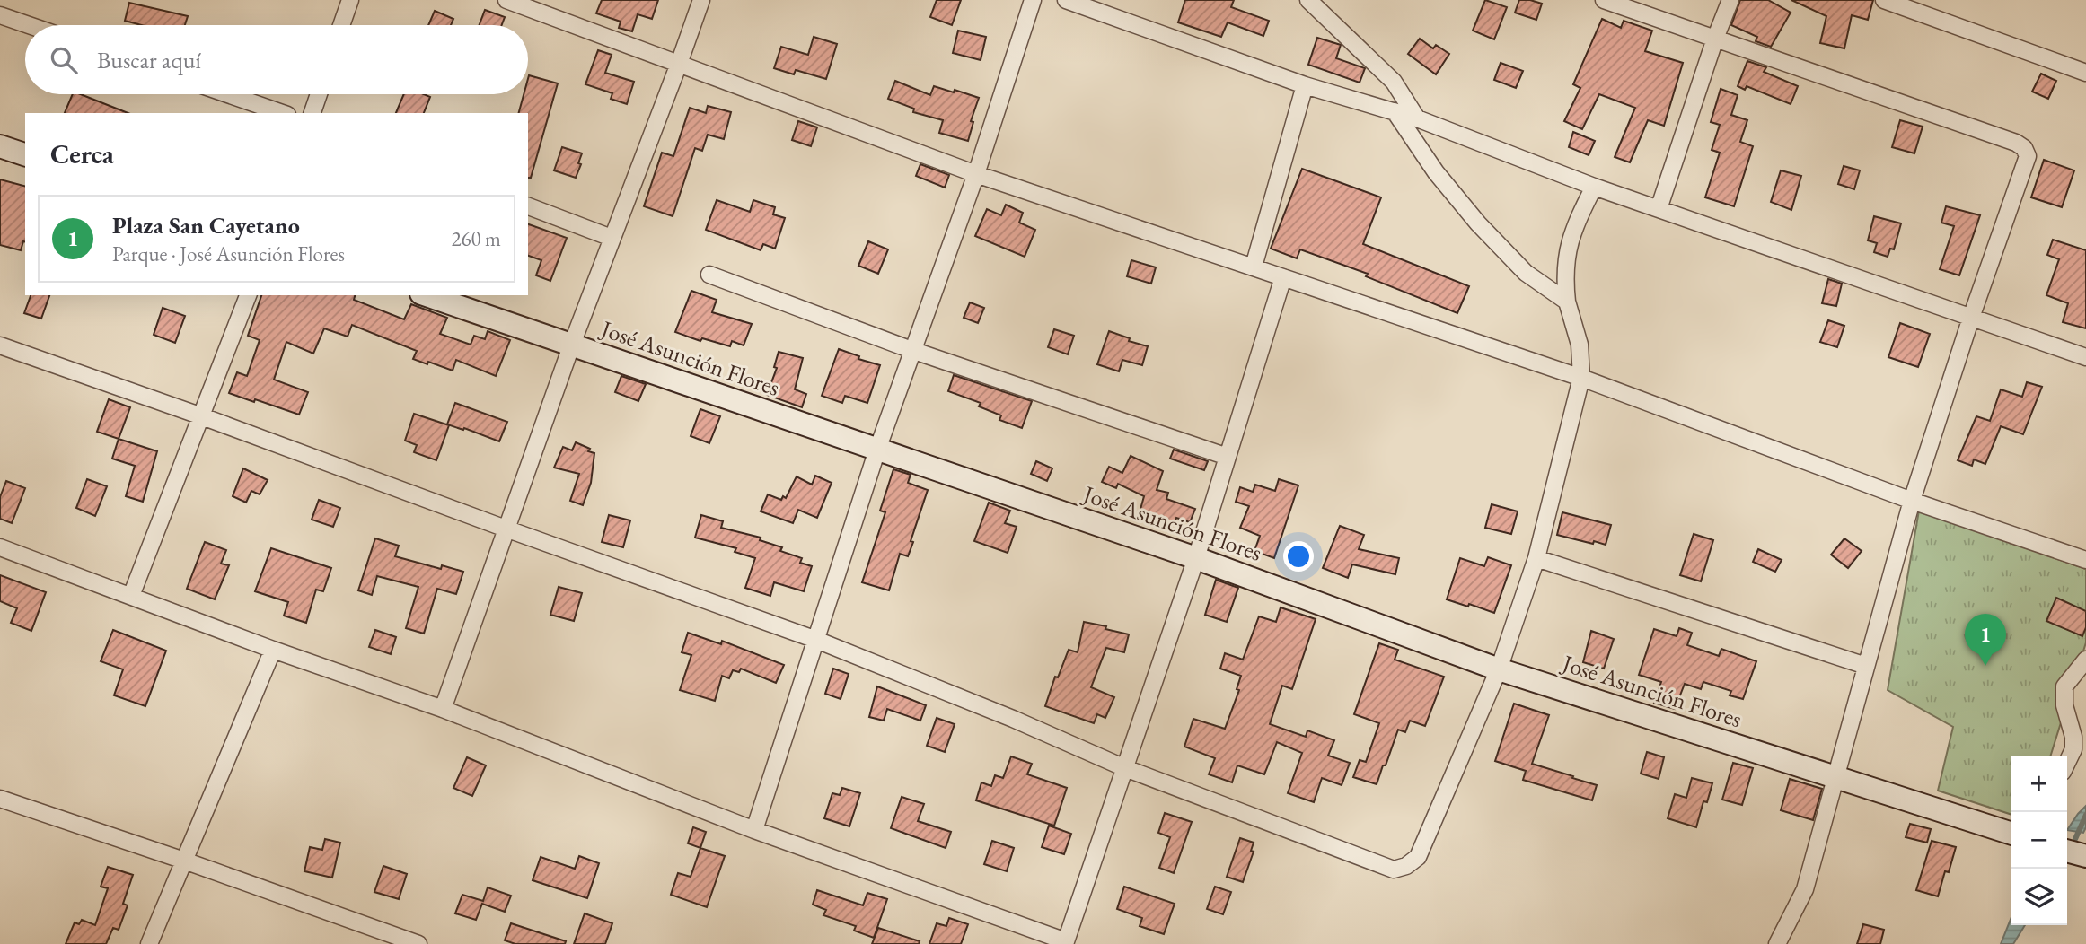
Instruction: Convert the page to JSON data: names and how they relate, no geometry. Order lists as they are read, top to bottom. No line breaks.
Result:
{"streets":{"street":["José Asunción Flores"]},"page":{"search":"Buscar aquí","heading":"Cerca","list":[{"mark":"1","name":"Plaza San Cayetano","note":"Parque · José Asunción Flores","value":"260 m"}],"pins":"1","map_buttons":["+","−"]}}
